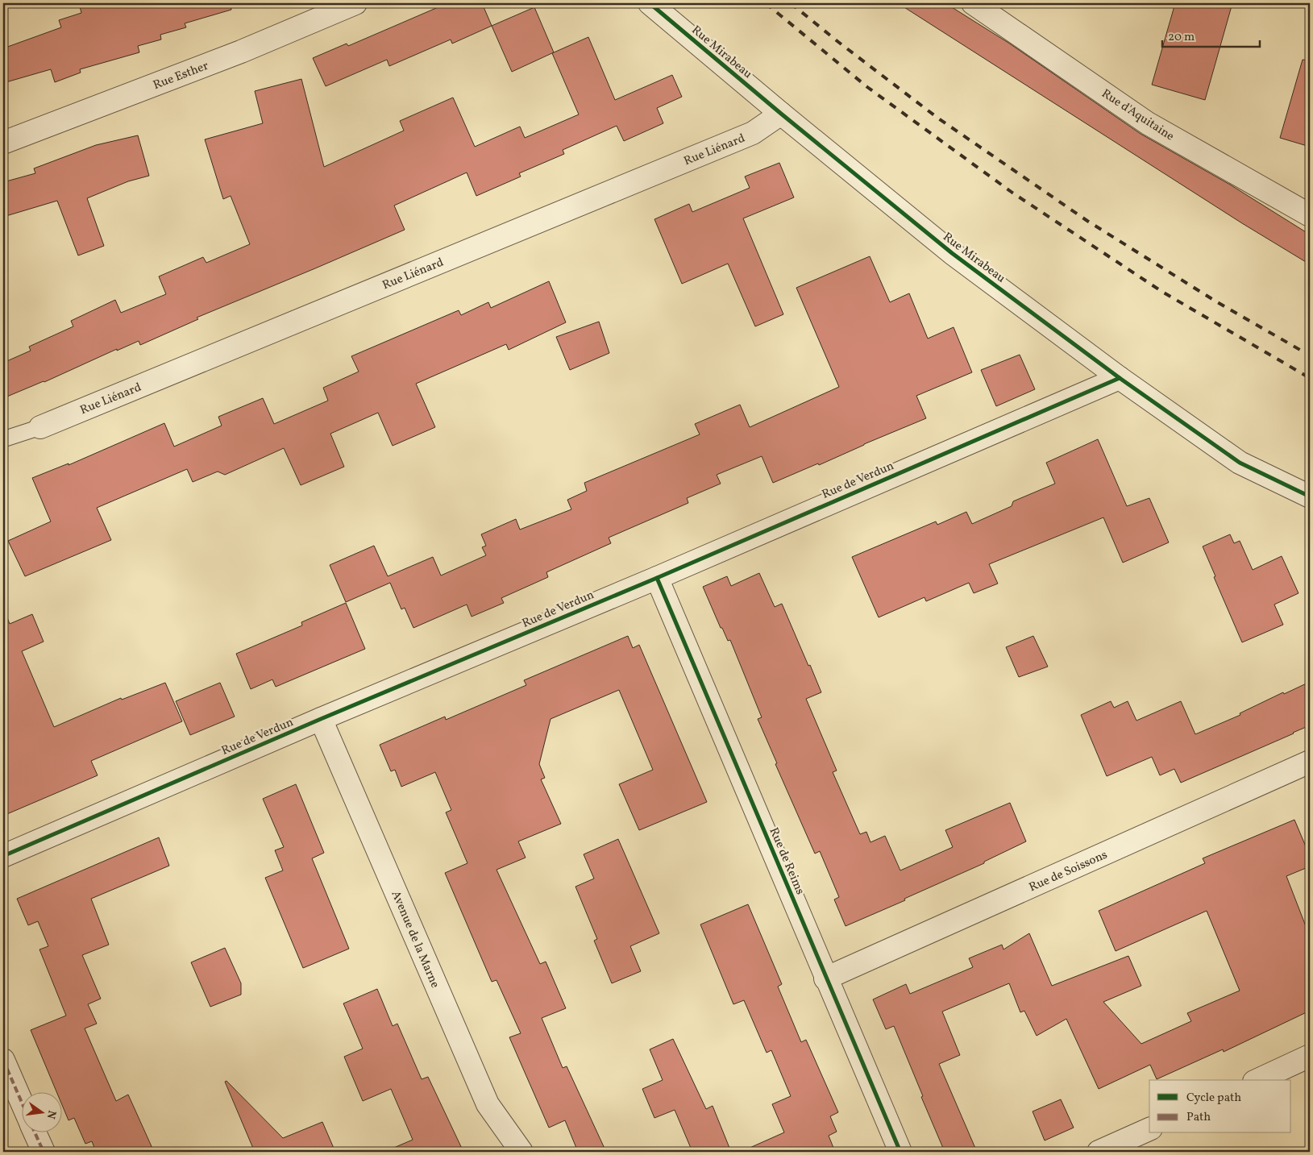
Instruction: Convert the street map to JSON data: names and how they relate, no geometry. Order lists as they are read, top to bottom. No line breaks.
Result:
{"streets":{"street":["Rue Mirabeau","Rue Esther","Rue d'Aquitaine","Rue Liénard","Rue de Verdun","Rue de Reims","Rue de Soissons","Avenue de la Marne"]},"crossings":[["Rue Mirabeau","Rue Liénard"],["Rue Mirabeau","Rue de Verdun"],["Rue de Verdun","Rue de Reims"],["Rue de Verdun","Avenue de la Marne"],["Rue de Reims","Rue de Soissons"]],"legend":["Cycle path","Path"],"scale_bar":"20 m","north":"right"}
